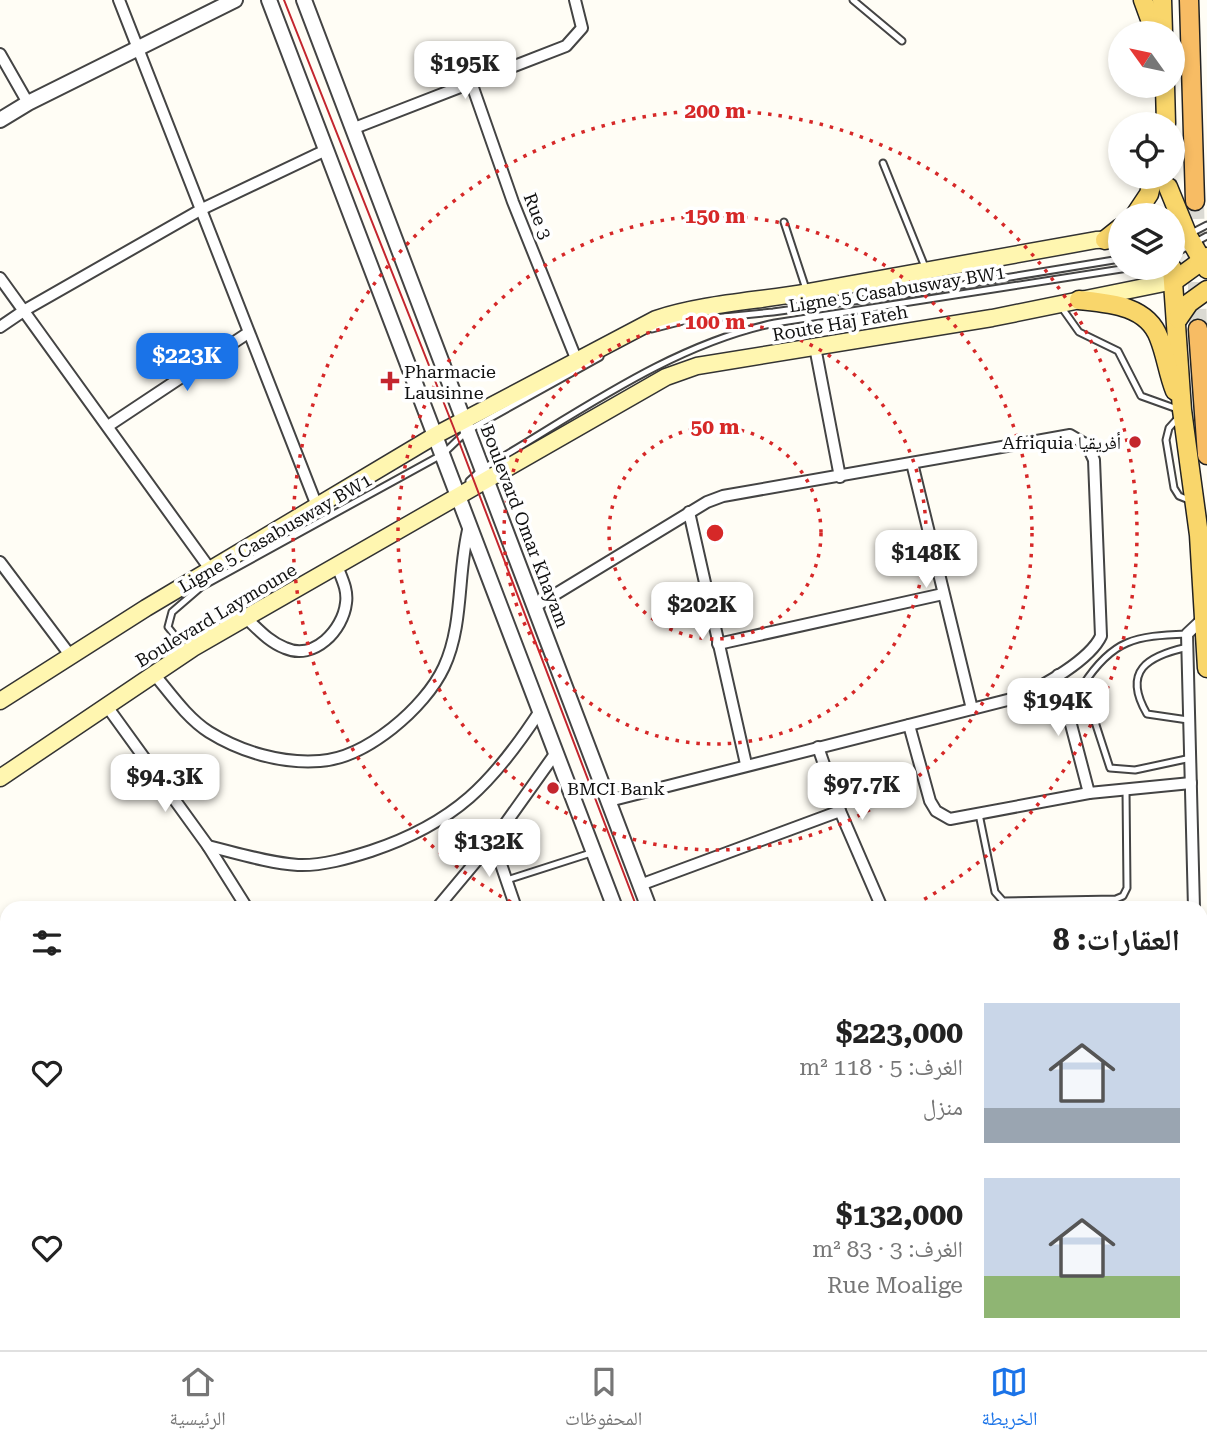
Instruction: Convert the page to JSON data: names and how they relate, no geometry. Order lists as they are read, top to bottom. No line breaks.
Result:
{"streets":{"main road":["Route Haj Fateh","Boulevard Laymoune"],"street":["Rue 3","Boulevard Omar Khayam"],"lane":["Ligne 5 Casabusway BW1"]},"crossings":[["Rue 3","Route Haj Fateh"],["Ligne 5 Casabusway BW1","Route Haj Fateh"],["Ligne 5 Casabusway BW1","Boulevard Omar Khayam"],["Ligne 5 Casabusway BW1","Boulevard Laymoune"],["Route Haj Fateh","Boulevard Omar Khayam"],["Route Haj Fateh","Boulevard Laymoune"]],"places":{"health":["Pharmacie Lausinne"],"other":["Afriquia أفريقيا","BMCI Bank"]},"north":"top left","page":{"price":["$195K","$223K","$148K","$202K","$194K","$94.3K","$97.7K","$132K"],"heading":"العقارات: 8","list":[{"name":"$223,000","note":"الغرف: 5 · 118 m² · منزل"},{"name":"$132,000","note":"الغرف: 3 · 83 m² · Rue Moalige"}],"tabs":["الخريطة","المحفوظات","الرئيسية"]},"rings":["200 m","150 m","100 m","50 m"]}
